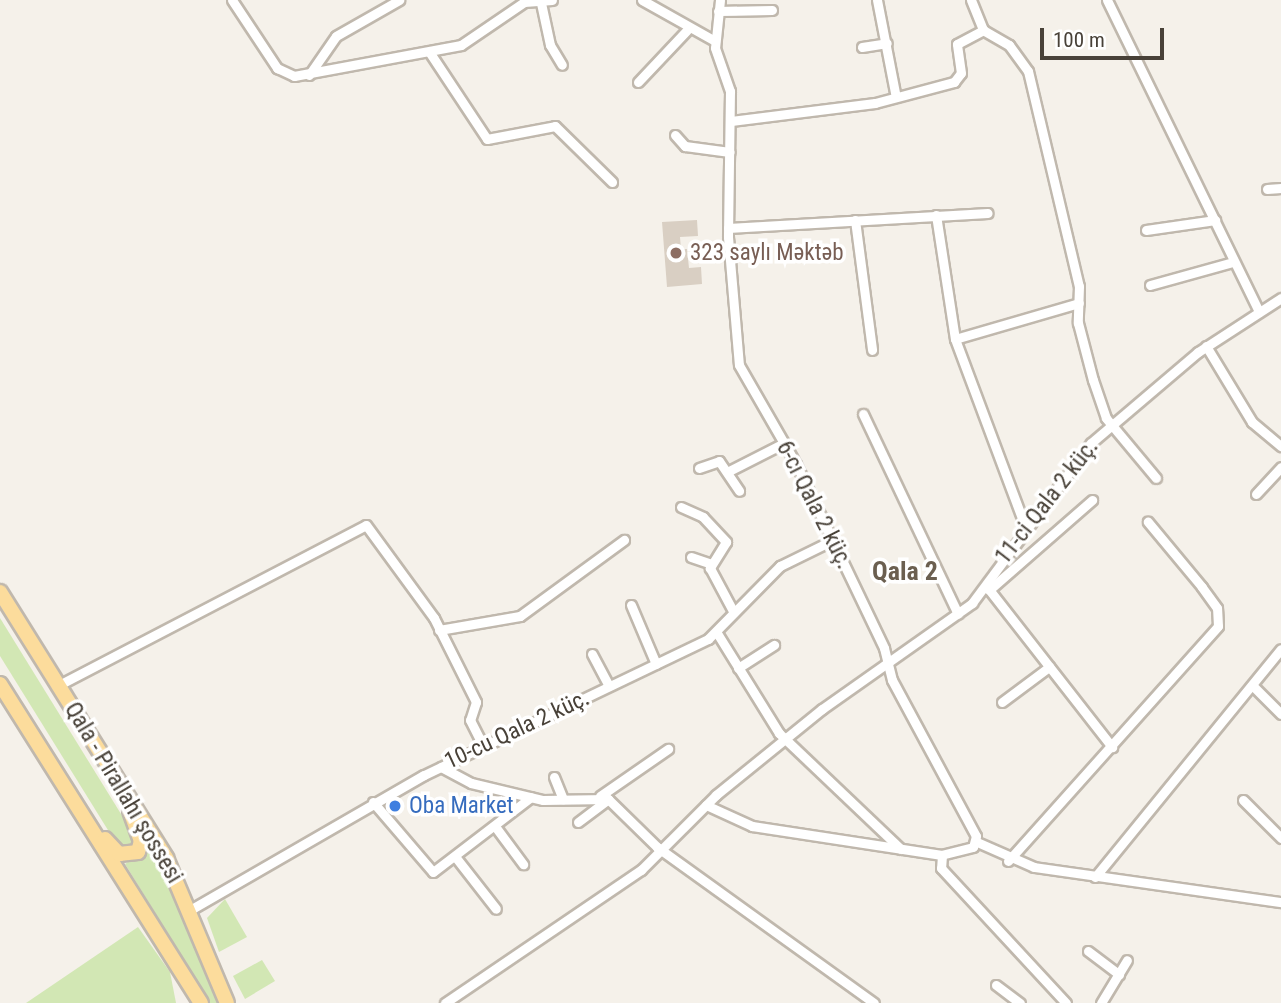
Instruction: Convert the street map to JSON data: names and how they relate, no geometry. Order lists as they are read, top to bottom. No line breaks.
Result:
{"streets":{"main road":["Qala - Pirallahı şossesi"],"street":["11-ci Qala 2 küç.","6-cı Qala 2 küç.","10-cu Qala 2 küç."]},"crossings":[["11-ci Qala 2 küç.","6-cı Qala 2 küç."],["6-cı Qala 2 küç.","10-cu Qala 2 küç."],["10-cu Qala 2 küç.","Qala - Pirallahı şossesi"]],"districts":["Qala 2"],"places":["323 saylı Məktəb","Oba Market"],"scale_bar":"100 m"}
